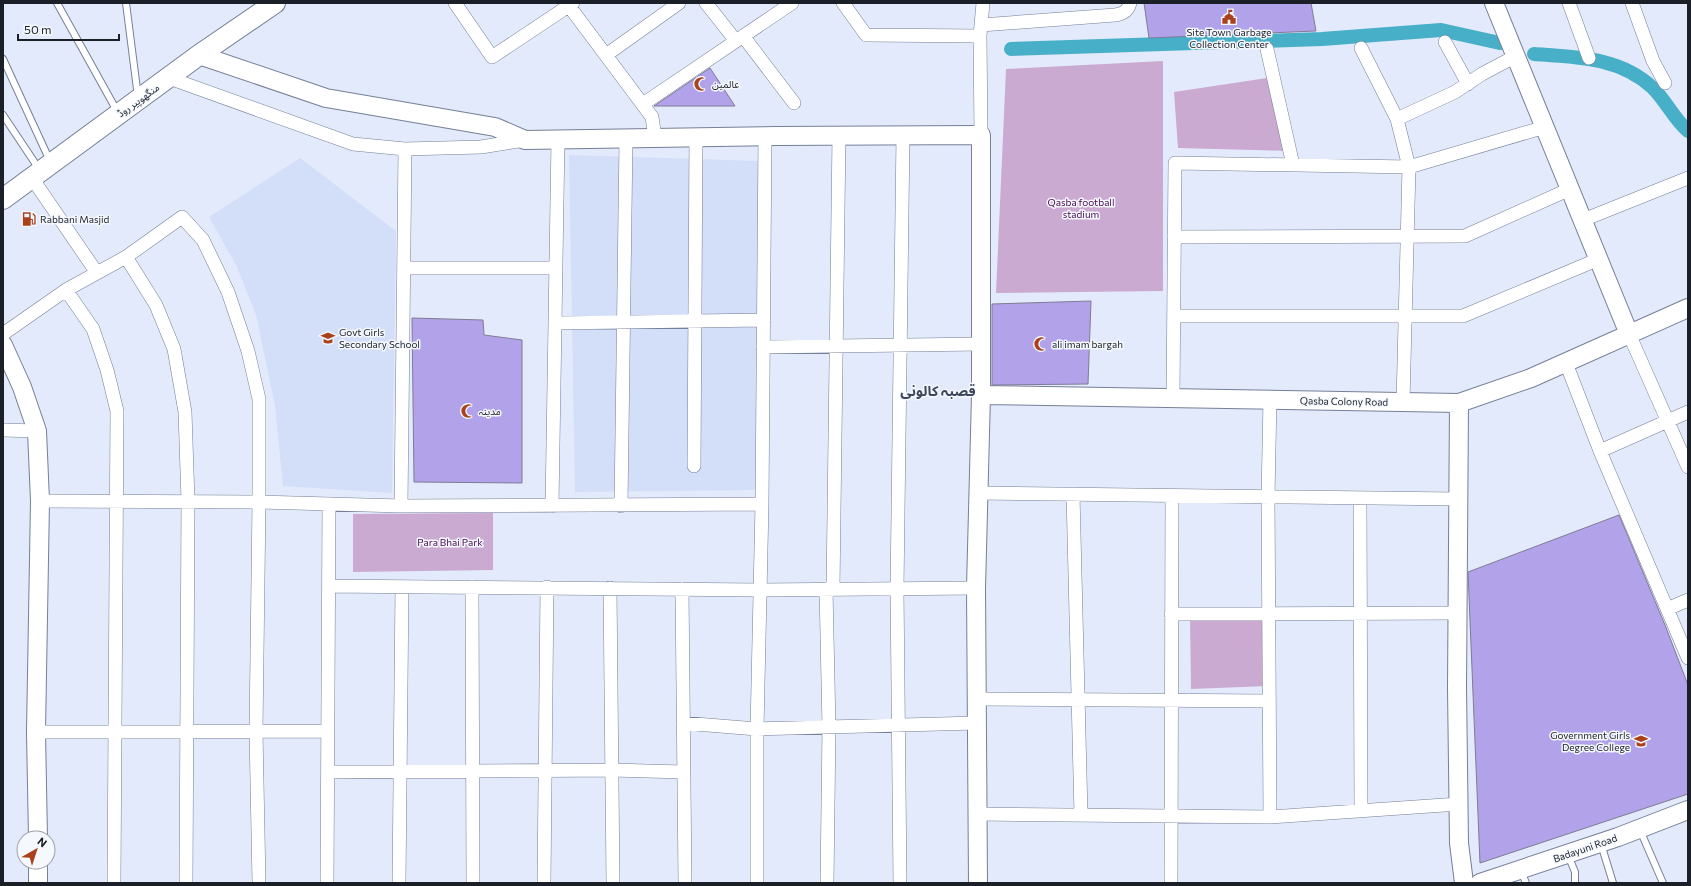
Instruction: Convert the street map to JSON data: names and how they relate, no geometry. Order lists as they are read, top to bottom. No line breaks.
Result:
{"streets":{"main road":["منگھوپیر روڈ"],"street":["Qasba Colony Road","Badayuni Road"]},"districts":["قصبہ کالونی"],"parks":["Qasba football stadium","Para Bhai Park"],"places":{"public building":["Site Town Garbage Collection Center"],"mosque":["عالمین","ali imam bargah","مدینہ"],"fuel station":["Rabbani Masjid"],"school or university":["Govt Girls Secondary School","Government Girls Degree College"]},"scale_bar":"50 m","north":"top right"}
